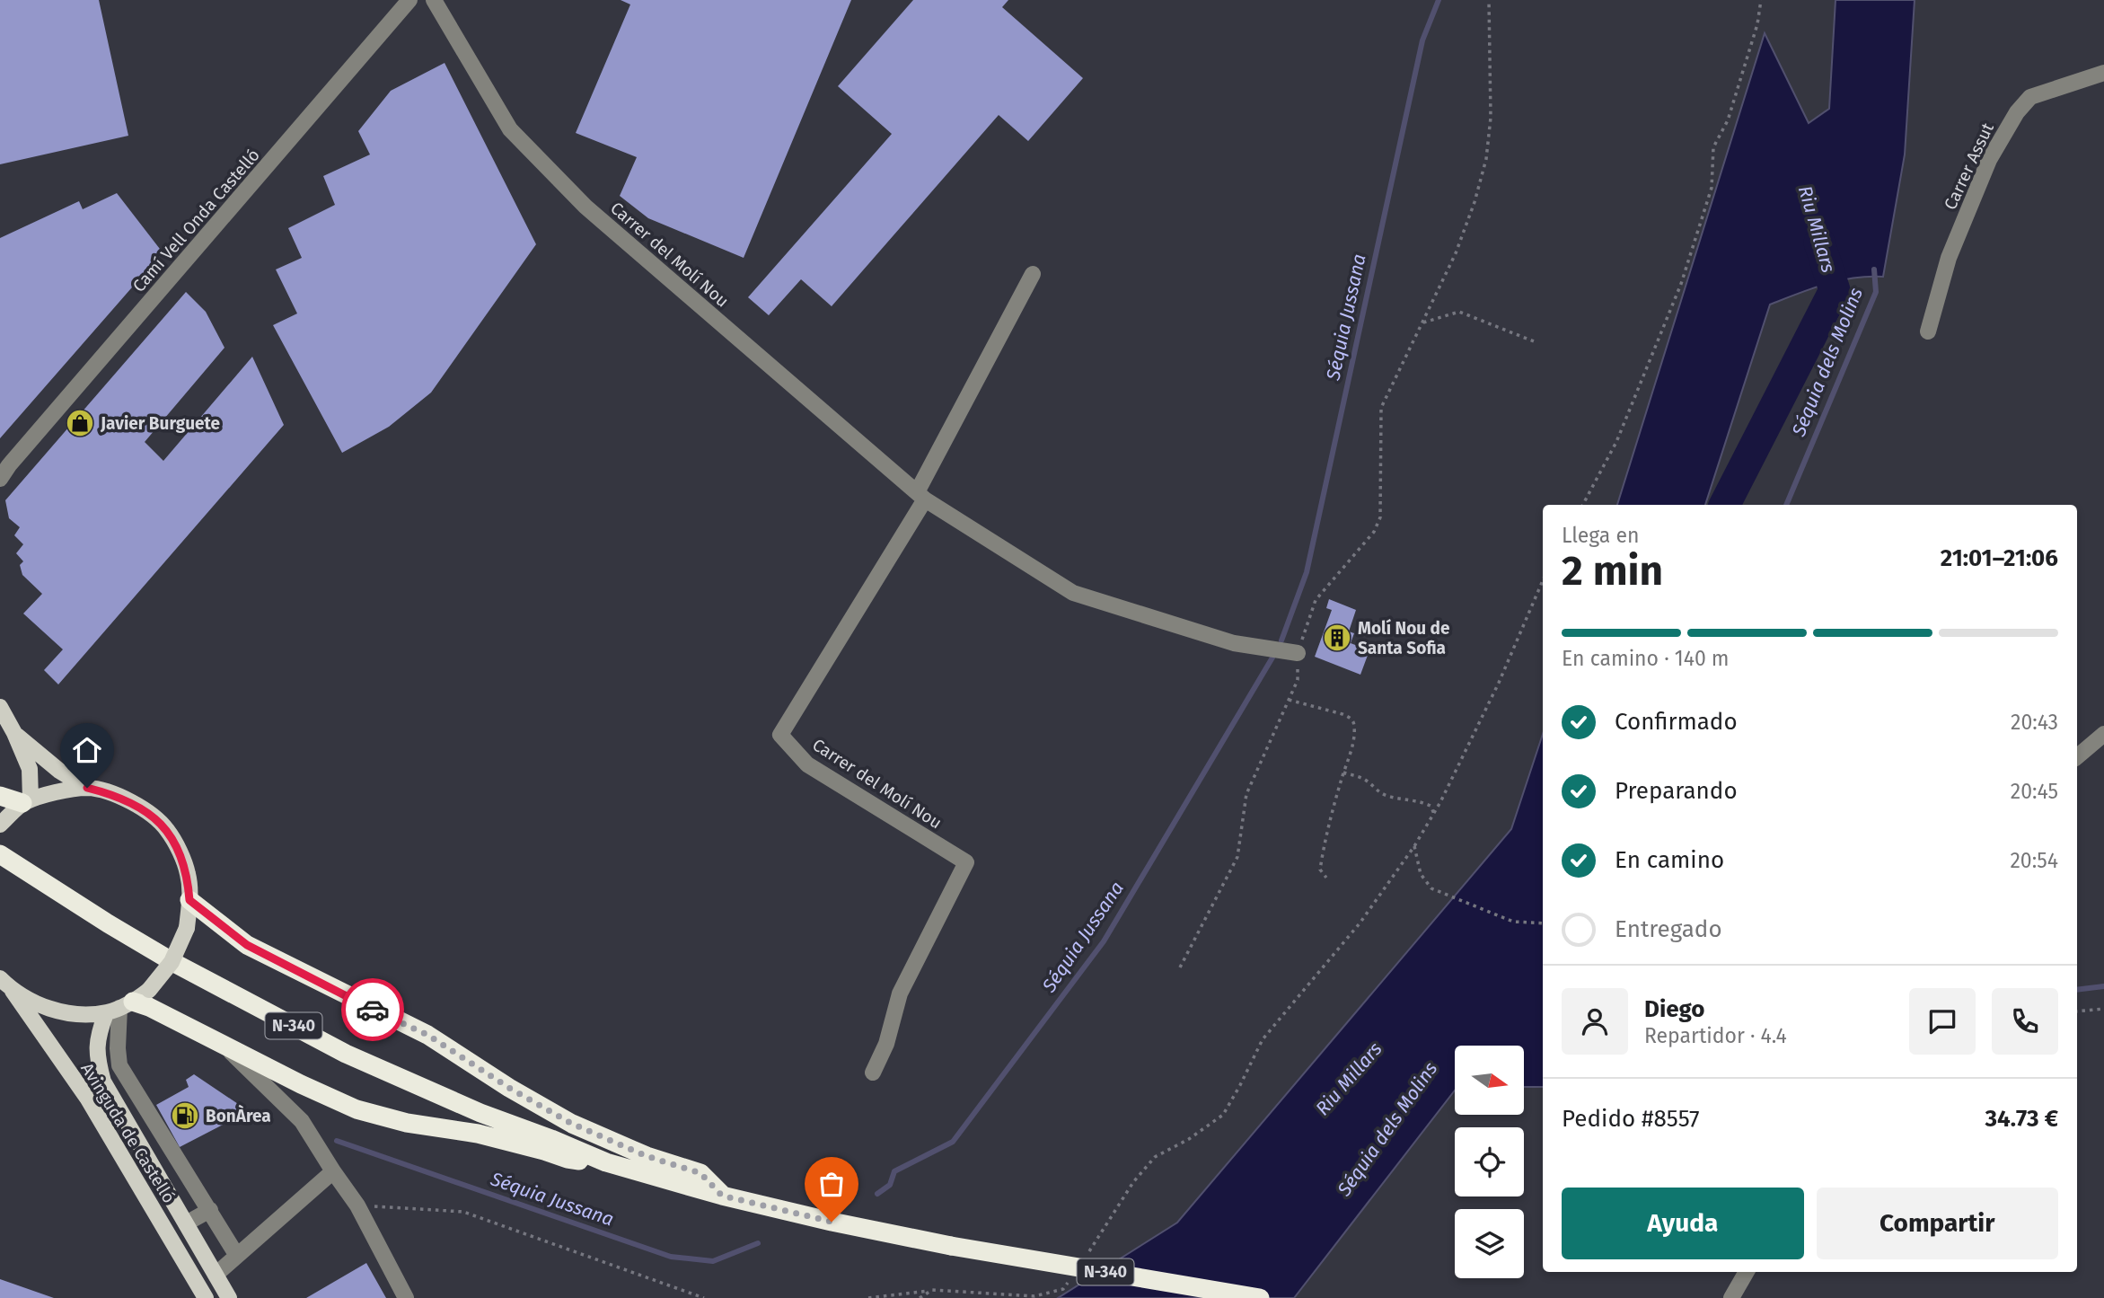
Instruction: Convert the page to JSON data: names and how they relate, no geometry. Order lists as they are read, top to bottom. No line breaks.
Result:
{"streets":{"highway":["N-340"],"main road":["Avinguda de Castelló"],"street":["Carrer Assut","Camí Vell Onda Castelló","Carrer del Molí Nou"]},"water":["Riu Millars","Séquia Jussana","Séquia dels Molins"],"places":{"shop":["Javier Burguete"],"building":["Molí Nou de Santa Sofia"],"fuel station":["BonÀrea"]},"north":"right","page":{"heading":["2 min","Llega en","21:01–21:06"],"panel":["Diego","Repartidor · 4.4","Pedido #8557","34.73 €"],"bar":"En camino · 140 m","list":[["Confirmado","20:43"],["Preparando","20:45"],["En camino","20:54"],"Entregado"],"buttons":["Ayuda","Compartir"]}}
